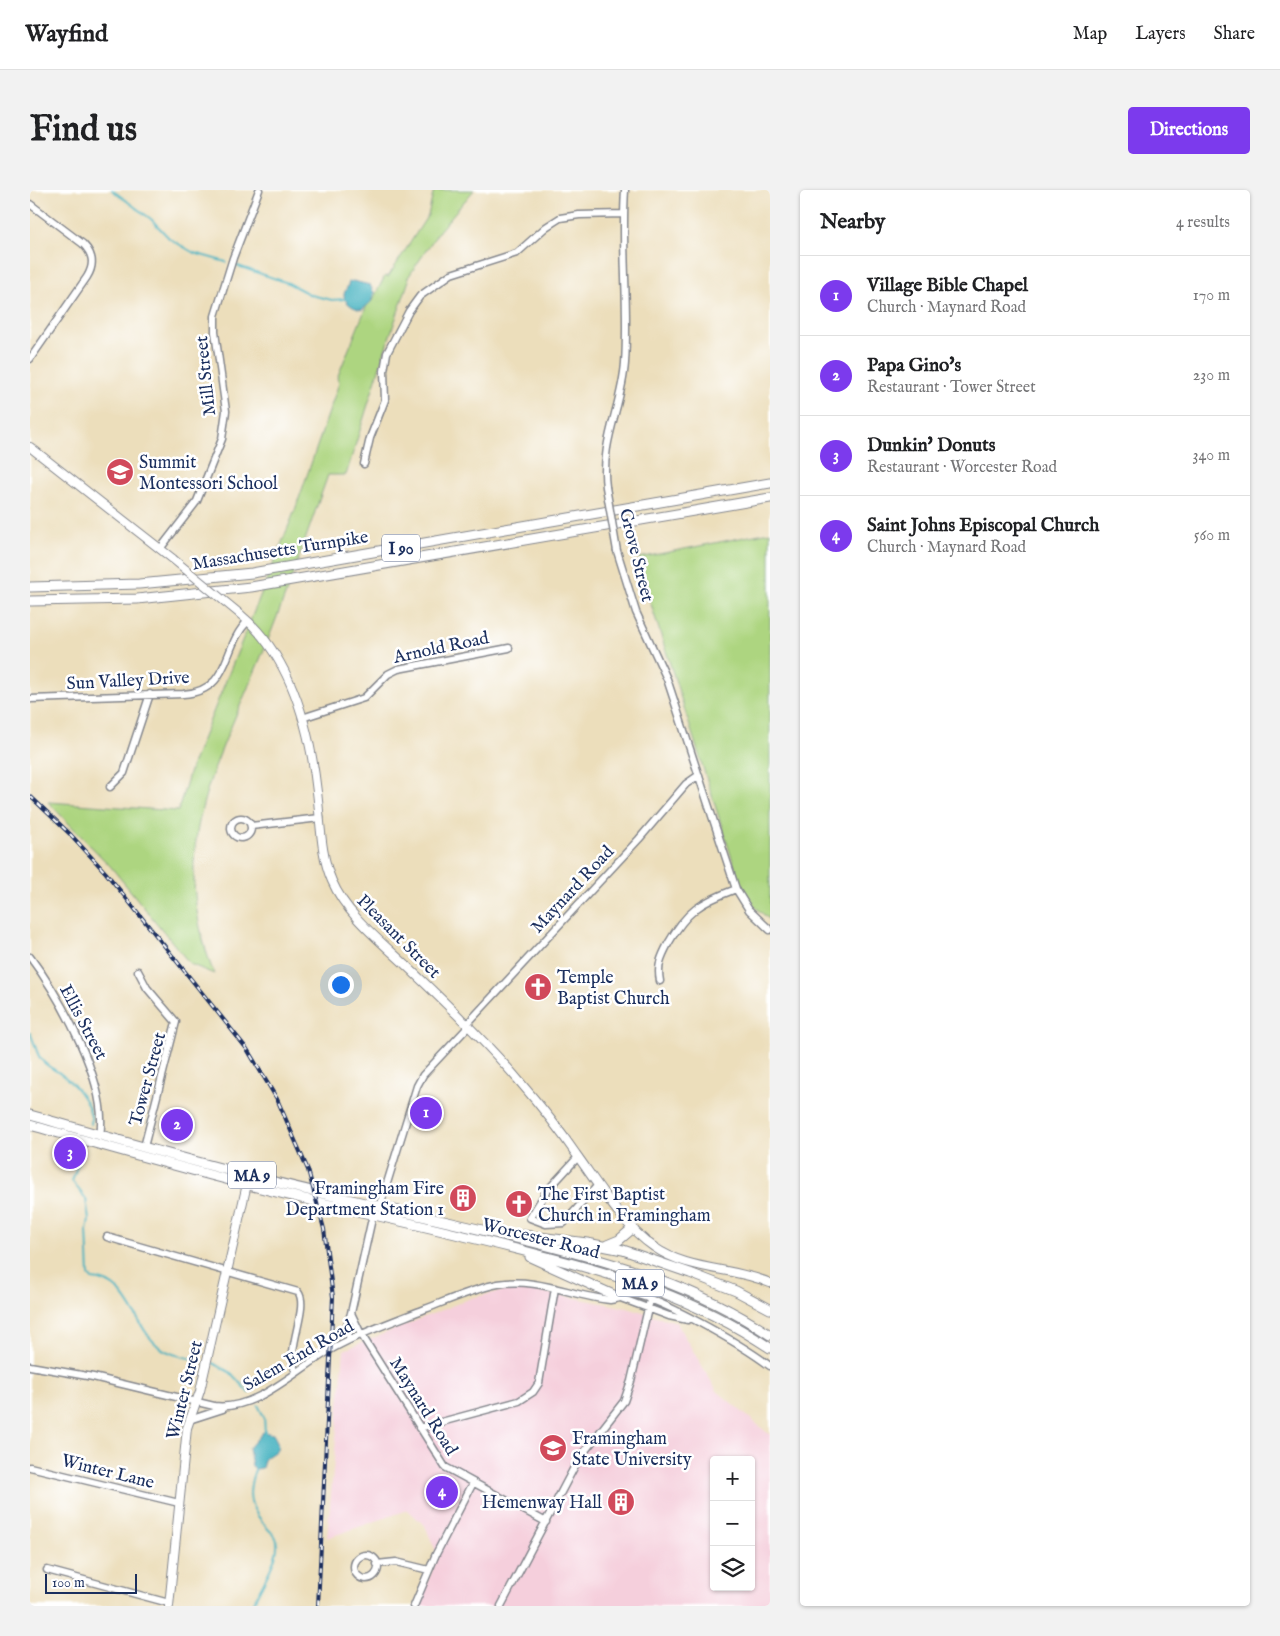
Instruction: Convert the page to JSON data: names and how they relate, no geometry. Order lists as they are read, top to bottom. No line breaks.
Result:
{"streets":{"highway":["I 90","Massachusetts Turnpike","MA 9","Worcester Road"],"main road":["Pleasant Street","Winter Street"],"street":["Mill Street","Grove Street","Arnold Road","Sun Valley Drive","Maynard Road","Ellis Street","Tower Street","Salem End Road","Winter Lane"]},"crossings":[["Mill Street","Pleasant Street"],["Grove Street","Maynard Road"],["Arnold Road","Pleasant Street"],["Sun Valley Drive","Pleasant Street"],["Maynard Road","Pleasant Street"],["Maynard Road","Worcester Road"],["Maynard Road","Salem End Road"],["Ellis Street","Worcester Road"],["Tower Street","Worcester Road"],["Worcester Road","Winter Street"],["Salem End Road","Winter Street"],["Winter Street","Winter Lane"]],"places":{"school or university":["Summit Montessori School","Framingham State University"],"church":["Temple Baptist Church","The First Baptist Church in Framingham"],"building":["Framingham Fire Department Station 1","Hemenway Hall"]},"scale_bar":"100 m","page":{"header":"Wayfind","nav":["Map","Layers","Share"],"buttons":"Directions","title":"Find us","heading":["Nearby","4 results"],"list":[{"mark":"1","name":"Village Bible Chapel","note":"Church · Maynard Road","value":"170 m"},{"mark":"2","name":"Papa Gino's","note":"Restaurant · Tower Street","value":"230 m"},{"mark":"3","name":"Dunkin' Donuts","note":"Restaurant · Worcester Road","value":"340 m"},{"mark":"4","name":"Saint Johns Episcopal Church","note":"Church · Maynard Road","value":"560 m"}],"pins":["1","2","3","4"],"map_buttons":["+","−"],"scale":"100 m"}}
